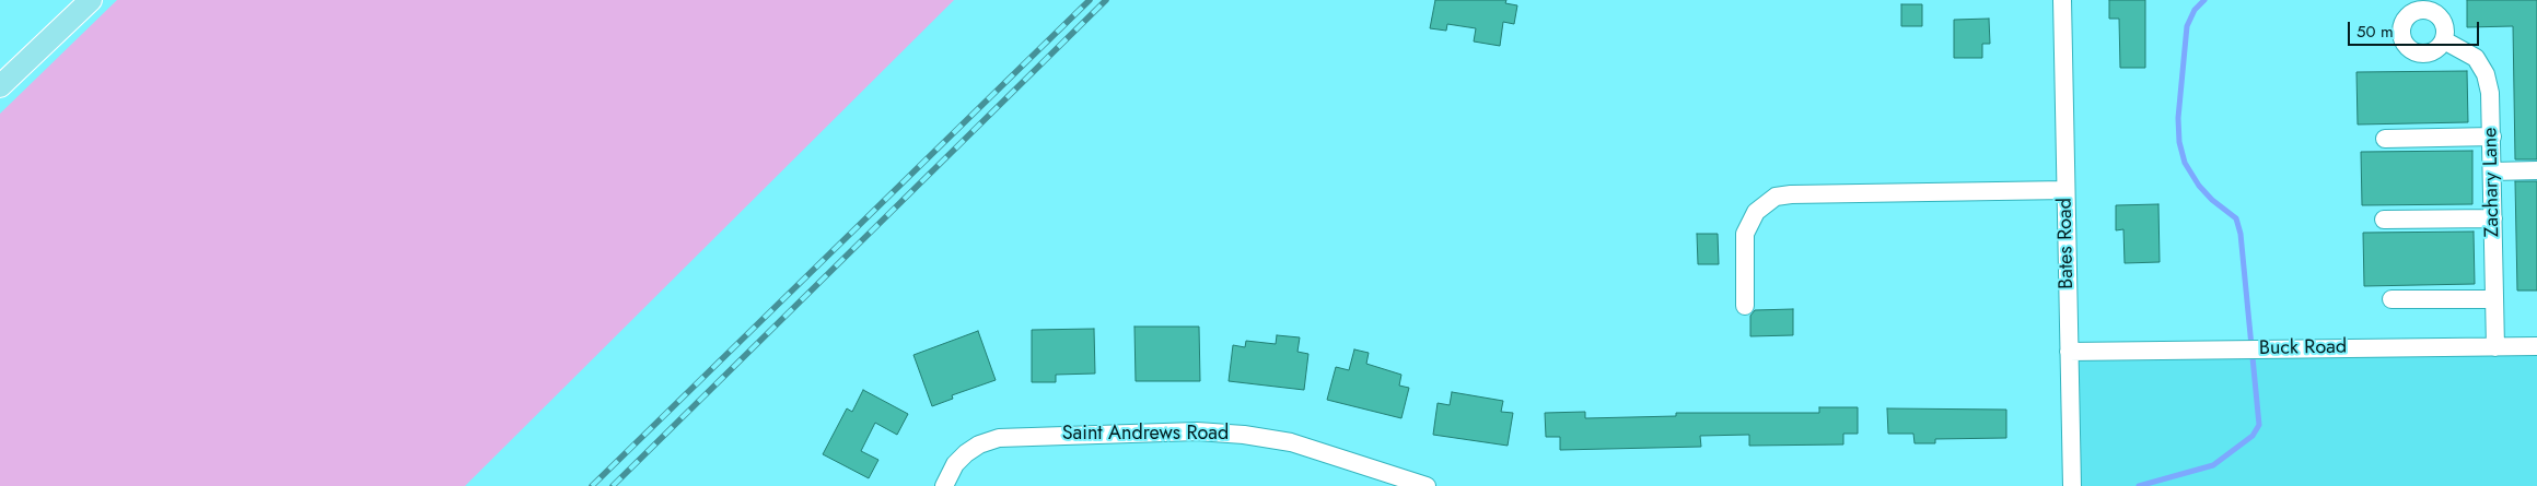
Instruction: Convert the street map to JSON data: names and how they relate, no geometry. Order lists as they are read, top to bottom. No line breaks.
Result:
{"streets":{"street":["Zachary Lane","Bates Road","Buck Road","Saint Andrews Road"]},"crossings":[["Zachary Lane","Buck Road"],["Bates Road","Buck Road"]],"scale_bar":"50 m"}
